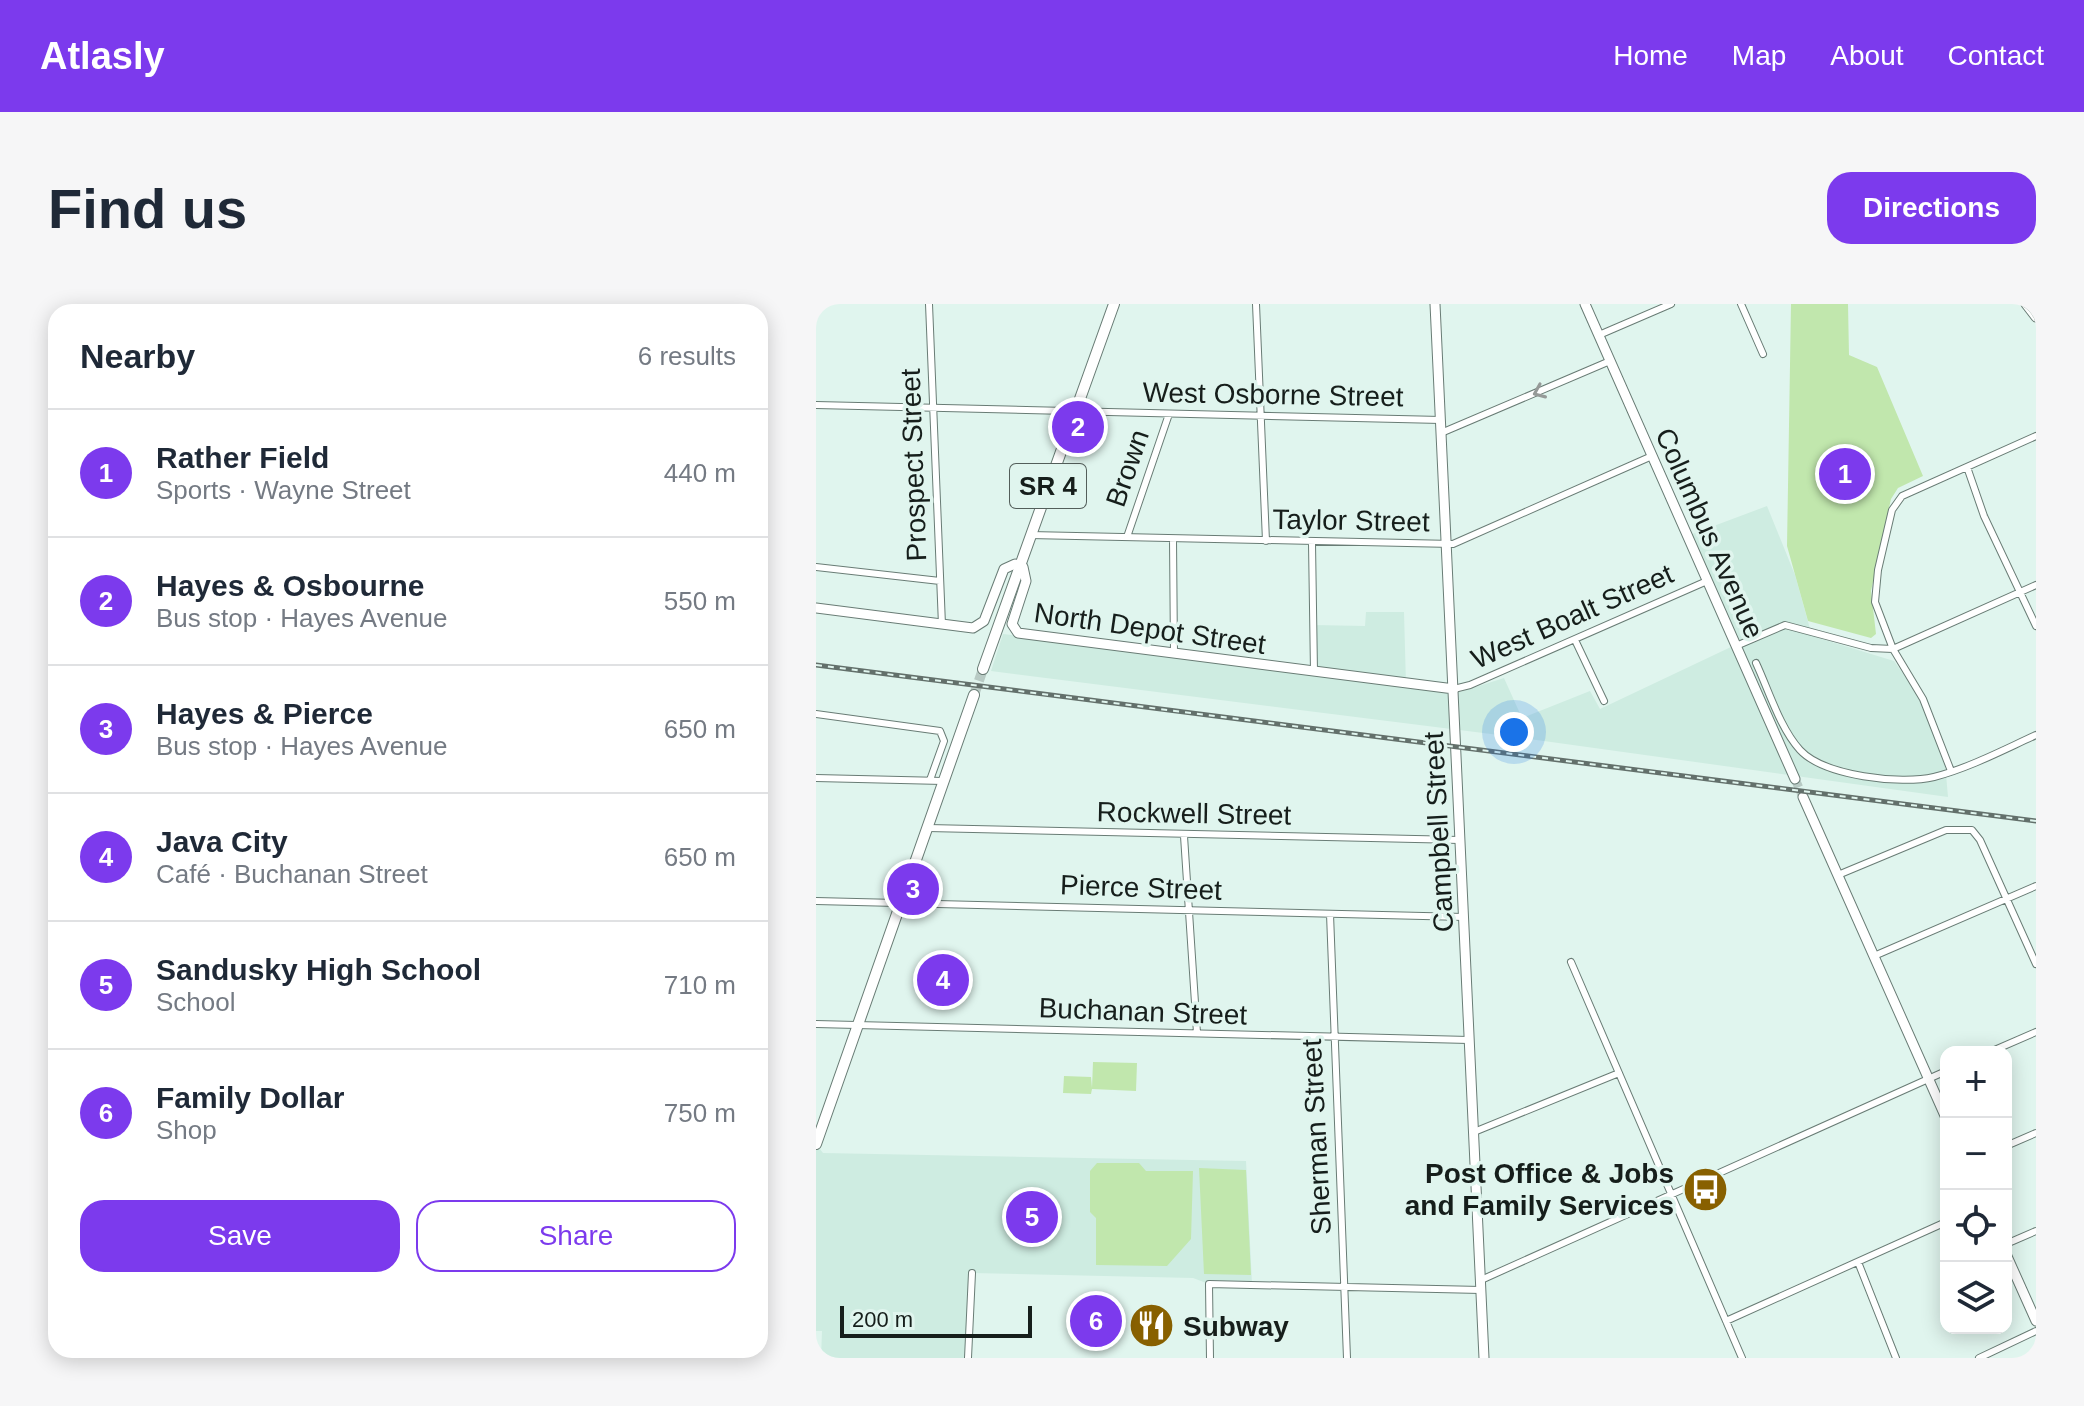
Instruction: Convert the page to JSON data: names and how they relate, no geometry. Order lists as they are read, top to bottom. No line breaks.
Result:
{"streets":{"main road":["SR 4"],"street":["West Osborne Street","Prospect Street","Brown","Taylor Street","Columbus Avenue","West Boalt Street","North Depot Street","Rockwell Street","Campbell Street","Pierce Street","Buchanan Street","Sherman Street"]},"crossings":[["West Osborne Street","Prospect Street"],["West Osborne Street","Brown"],["West Osborne Street","SR 4"],["West Osborne Street","Campbell Street"],["Prospect Street","North Depot Street"],["Brown","Taylor Street"],["SR 4","Taylor Street"],["SR 4","North Depot Street"],["Taylor Street","Columbus Avenue"],["Taylor Street","Campbell Street"],["Columbus Avenue","West Boalt Street"],["West Boalt Street","North Depot Street"],["West Boalt Street","Campbell Street"],["North Depot Street","Campbell Street"],["Rockwell Street","Campbell Street"],["Campbell Street","Pierce Street"],["Campbell Street","Buchanan Street"],["Pierce Street","Sherman Street"],["Buchanan Street","Sherman Street"]],"places":{"bus stop":["Post Office & Jobs and Family Services"],"restaurant":["Subway"]},"scale_bar":"200 m","page":{"header":"Atlasly","nav":["Home","Map","About","Contact"],"buttons":["Directions",["Save","Share"]],"title":"Find us","heading":["Nearby","6 results"],"pins":["2","1","3","4","5","6"],"list":[{"mark":"1","name":"Rather Field","note":"Sports · Wayne Street","value":"440 m"},{"mark":"2","name":"Hayes & Osbourne","note":"Bus stop · Hayes Avenue","value":"550 m"},{"mark":"3","name":"Hayes & Pierce","note":"Bus stop · Hayes Avenue","value":"650 m"},{"mark":"4","name":"Java City","note":"Café · Buchanan Street","value":"650 m"},{"mark":"5","name":"Sandusky High School","note":"School","value":"710 m"},{"mark":"6","name":"Family Dollar","note":"Shop","value":"750 m"}],"map_buttons":["+","−"],"scale":"200 m"}}
